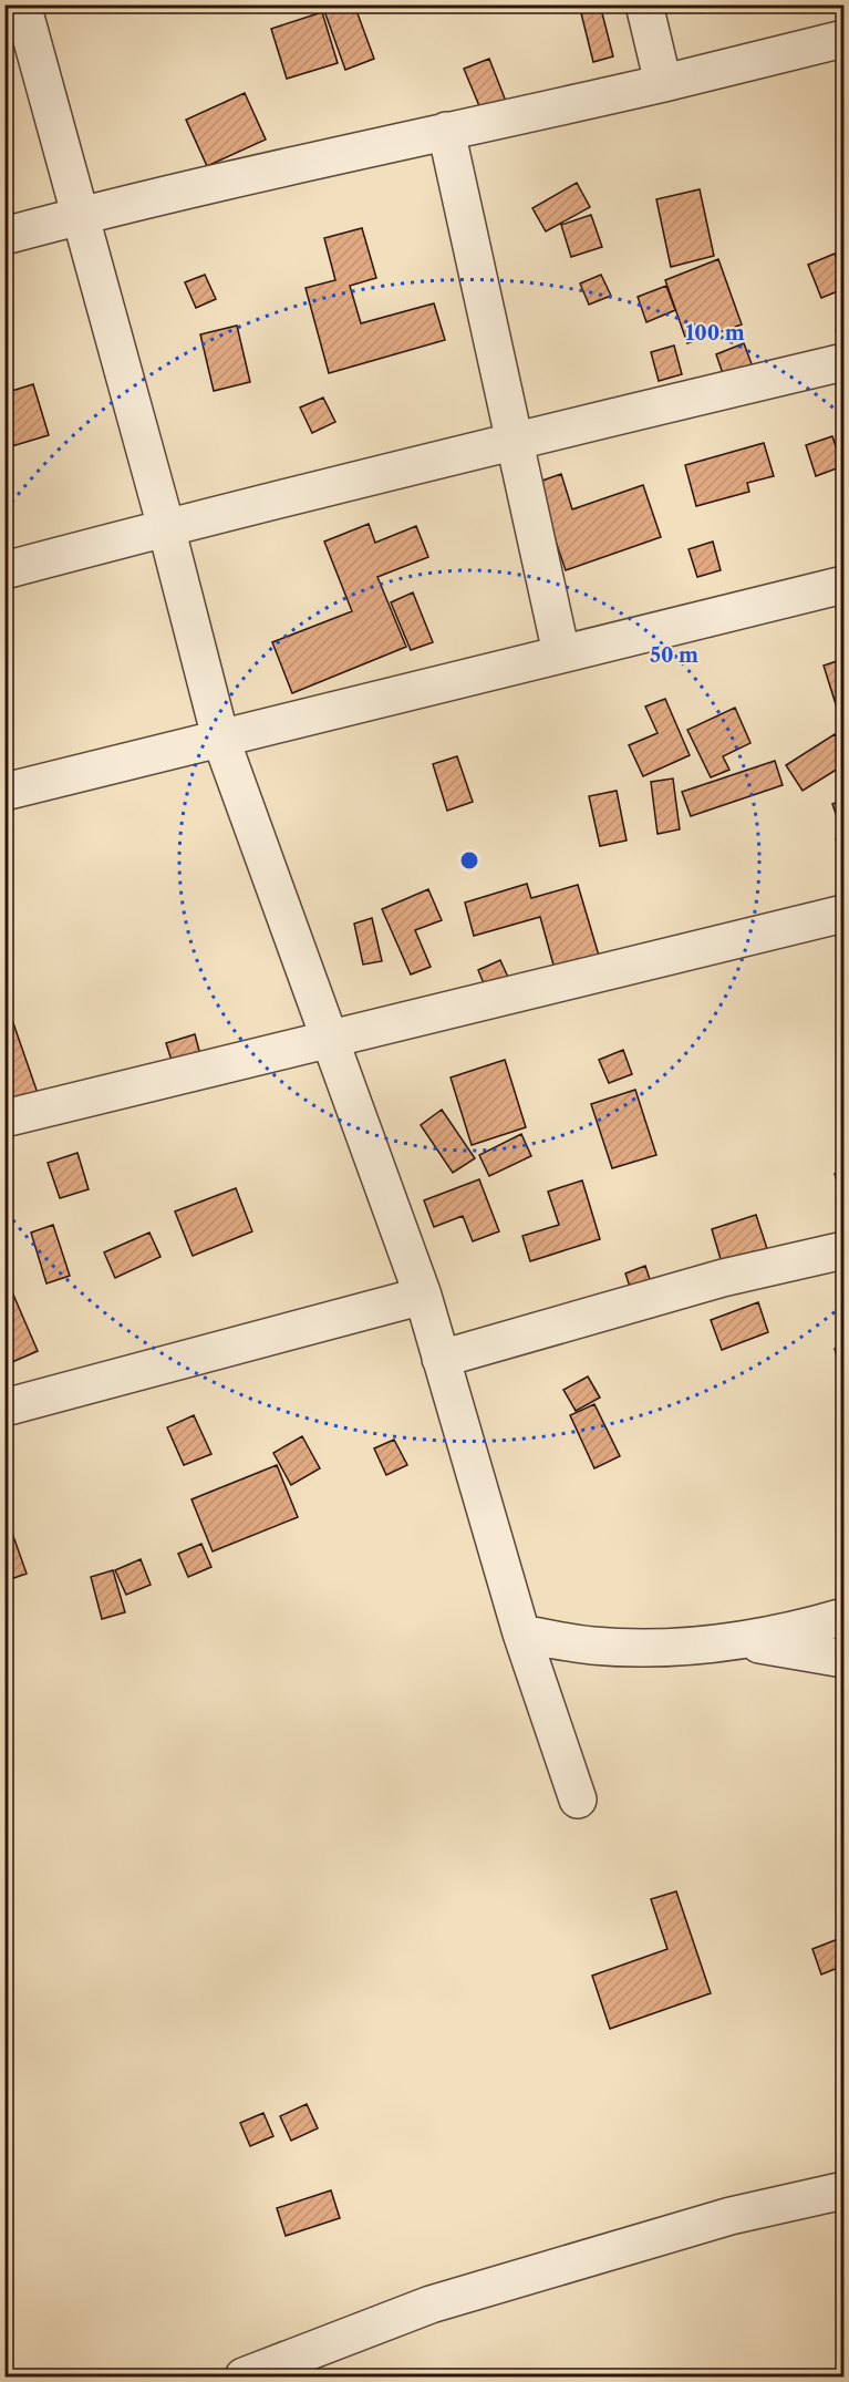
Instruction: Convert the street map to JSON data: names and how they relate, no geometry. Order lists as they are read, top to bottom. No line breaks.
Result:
{"rings":["100 m","50 m"]}
